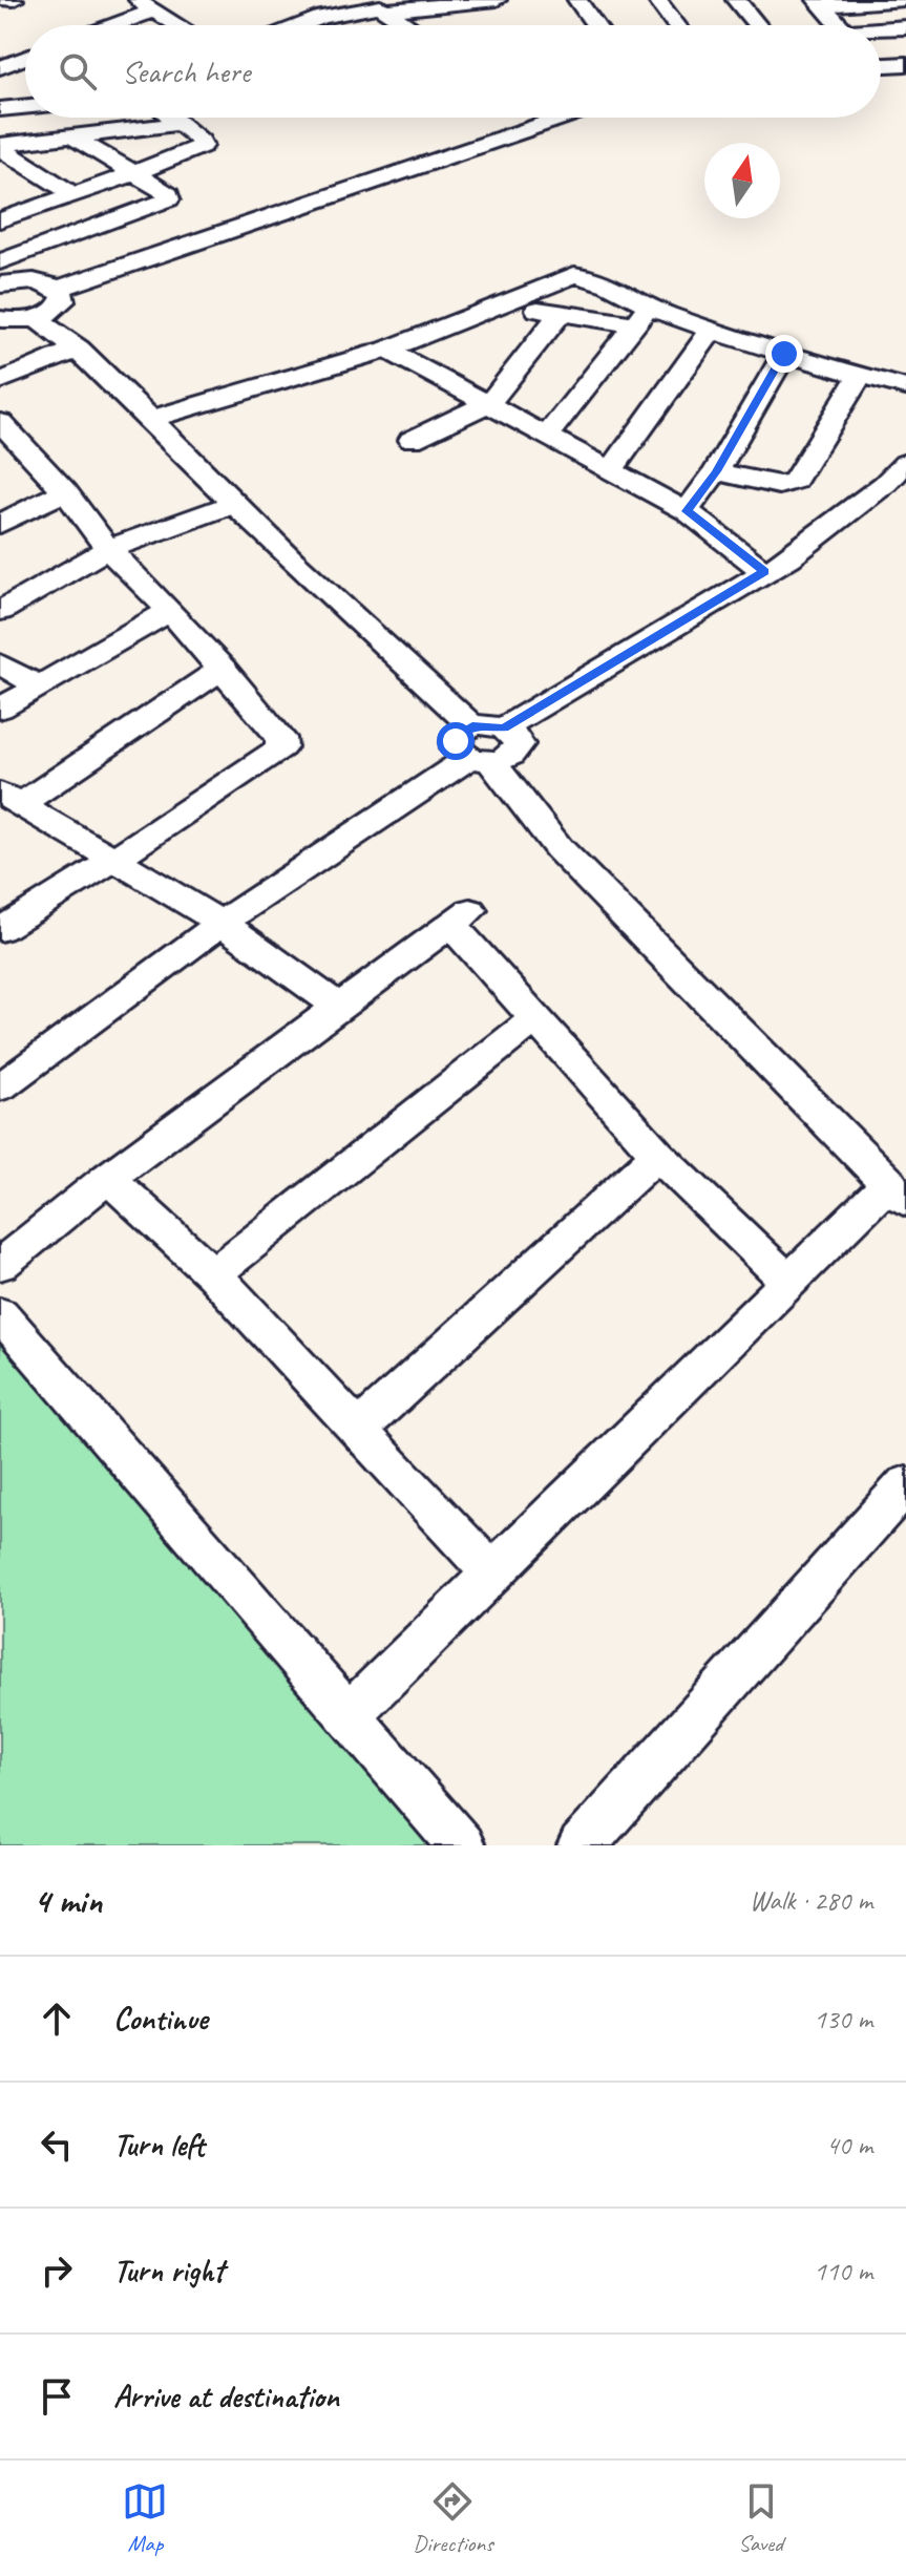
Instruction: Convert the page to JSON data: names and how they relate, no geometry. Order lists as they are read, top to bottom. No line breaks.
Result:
{"north":"top","page":{"search":"Search here","heading":["4 min","Walk · 280 m"],"list":[["Continue","130 m"],["Turn left","40 m"],["Turn right","110 m"],"Arrive at destination"],"nav":["Map","Directions","Saved"]}}
